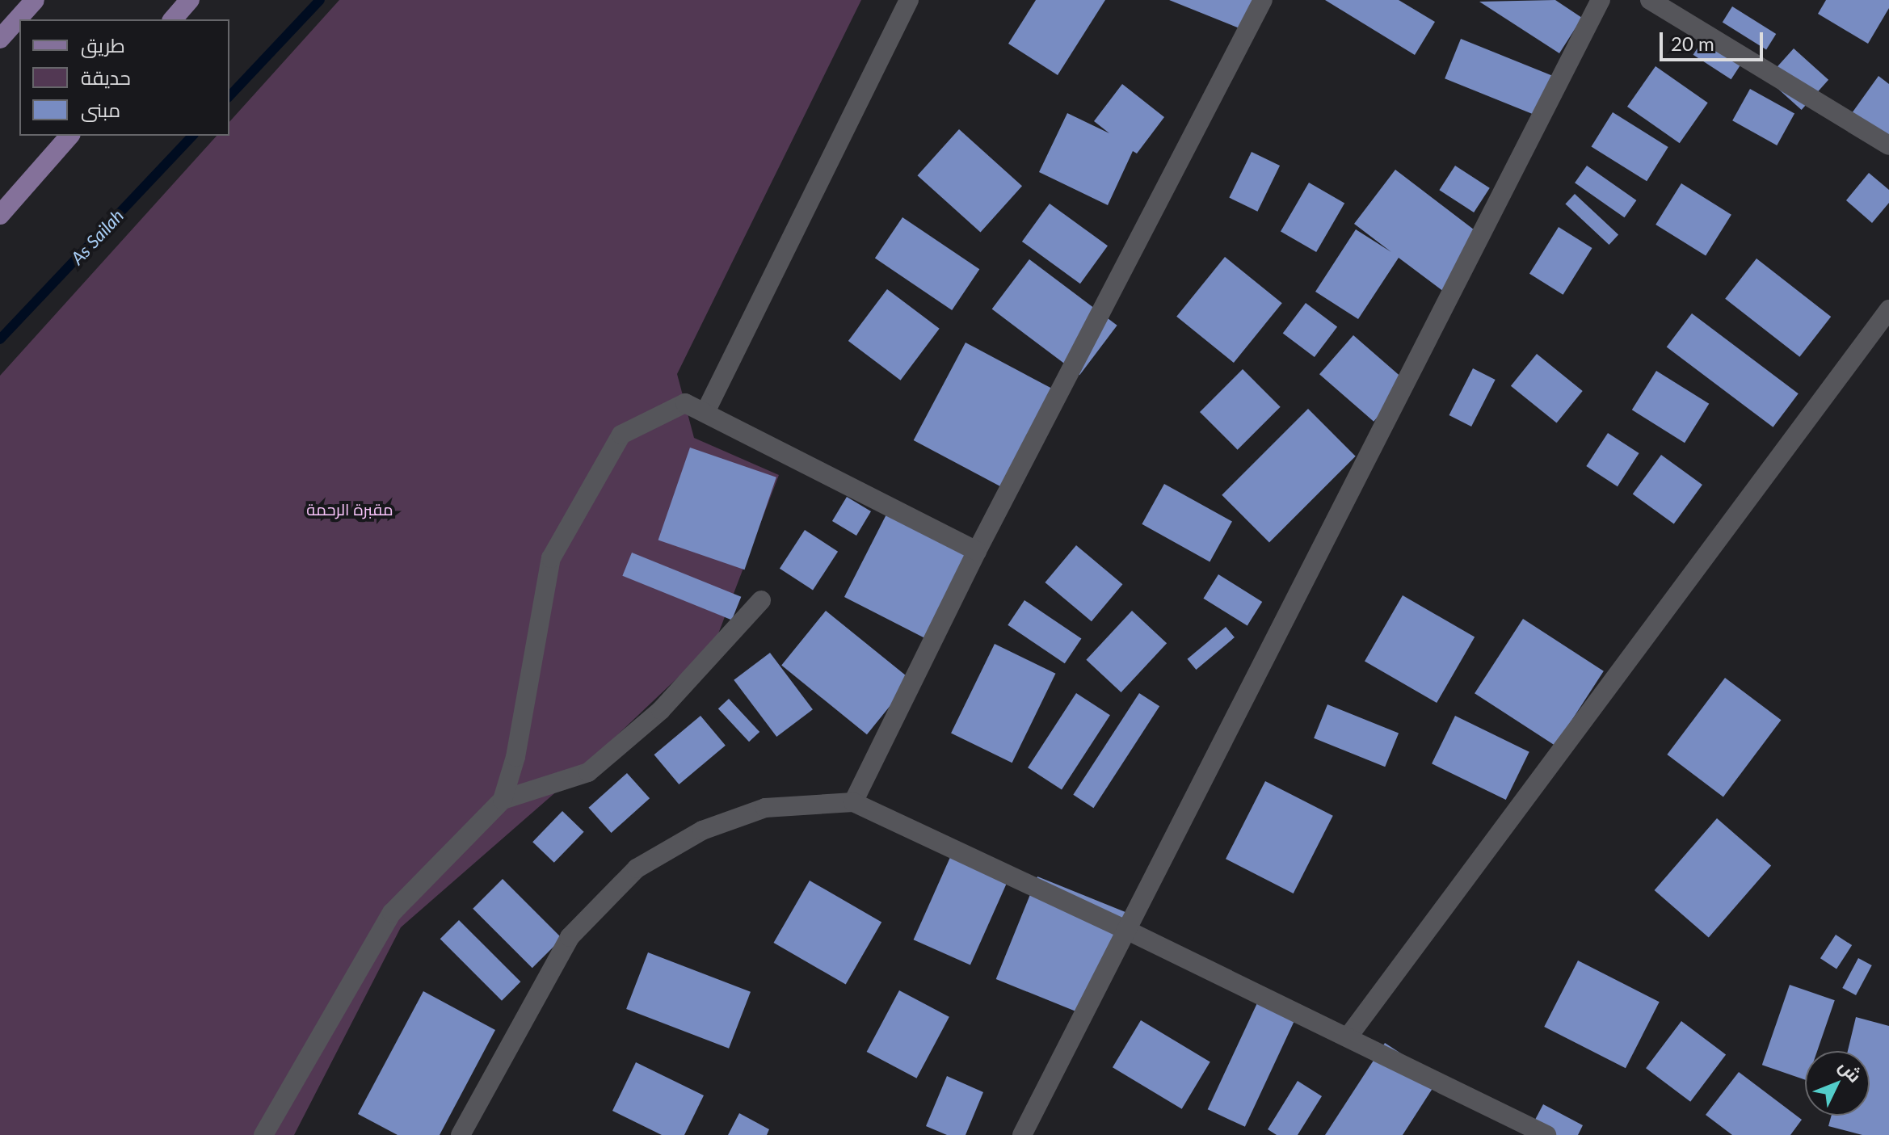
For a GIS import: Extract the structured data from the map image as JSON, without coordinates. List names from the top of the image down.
{
  "water": ["As Sailah"],
  "parks": ["مقبرة الرحمة"],
  "legend": ["طريق", "حديقة", "مبنى"],
  "scale_bar": "20 m",
  "north": "top right"
}
